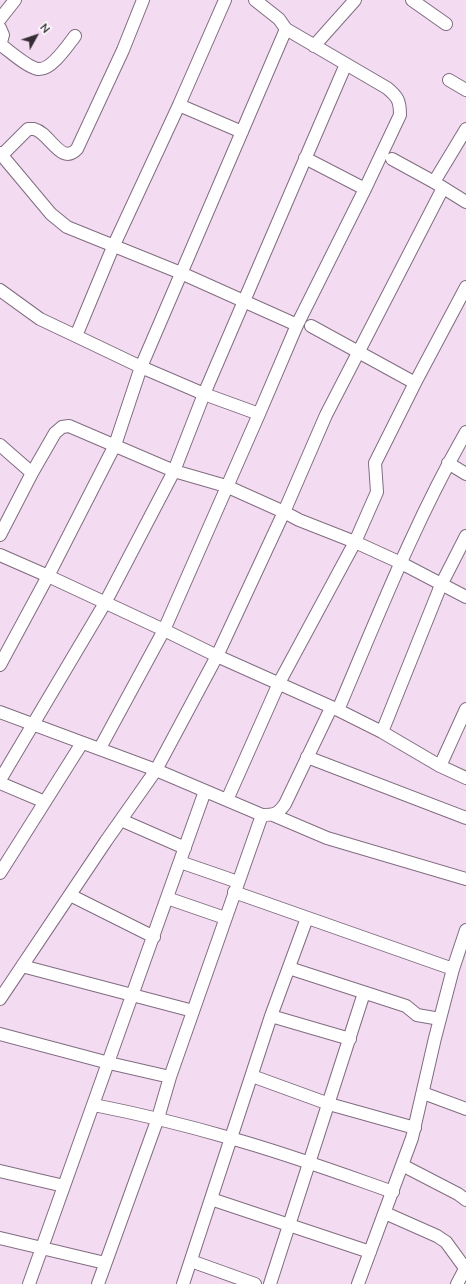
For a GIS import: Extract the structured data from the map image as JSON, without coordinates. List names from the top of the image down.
{
  "north": "top right"
}
